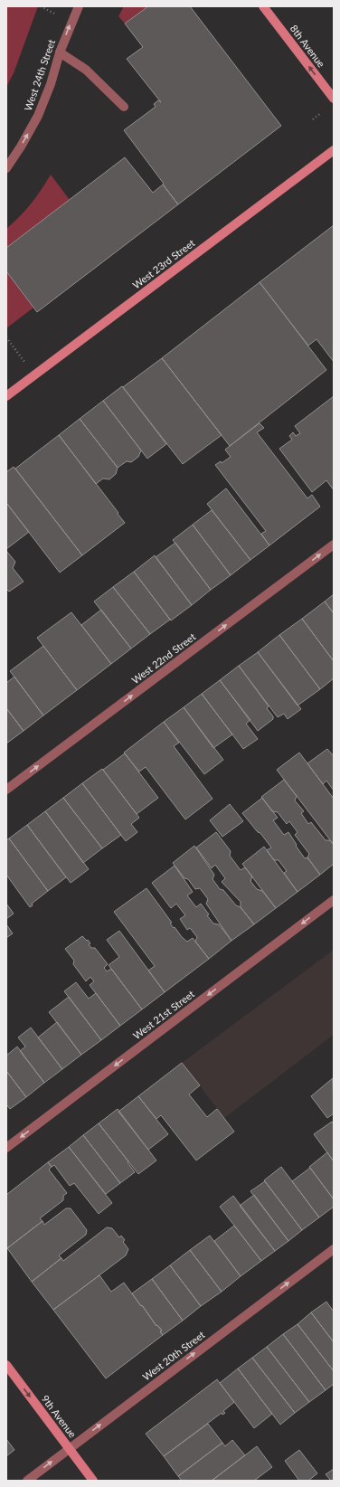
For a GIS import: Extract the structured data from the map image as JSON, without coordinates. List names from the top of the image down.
{
  "streets": {
    "main road": ["8th Avenue", "West 23rd Street", "9th Avenue"],
    "street": [
      "West 24th Street",
      "West 22nd Street",
      "West 21st Street",
      "West 20th Street"
    ]
  },
  "crossings": [
    ["West 20th Street", "9th Avenue"]
  ],
  "one_way": [
    "8th Avenue",
    "West 24th Street",
    "West 22nd Street",
    "West 21st Street",
    "West 20th Street",
    "9th Avenue"
  ]
}
